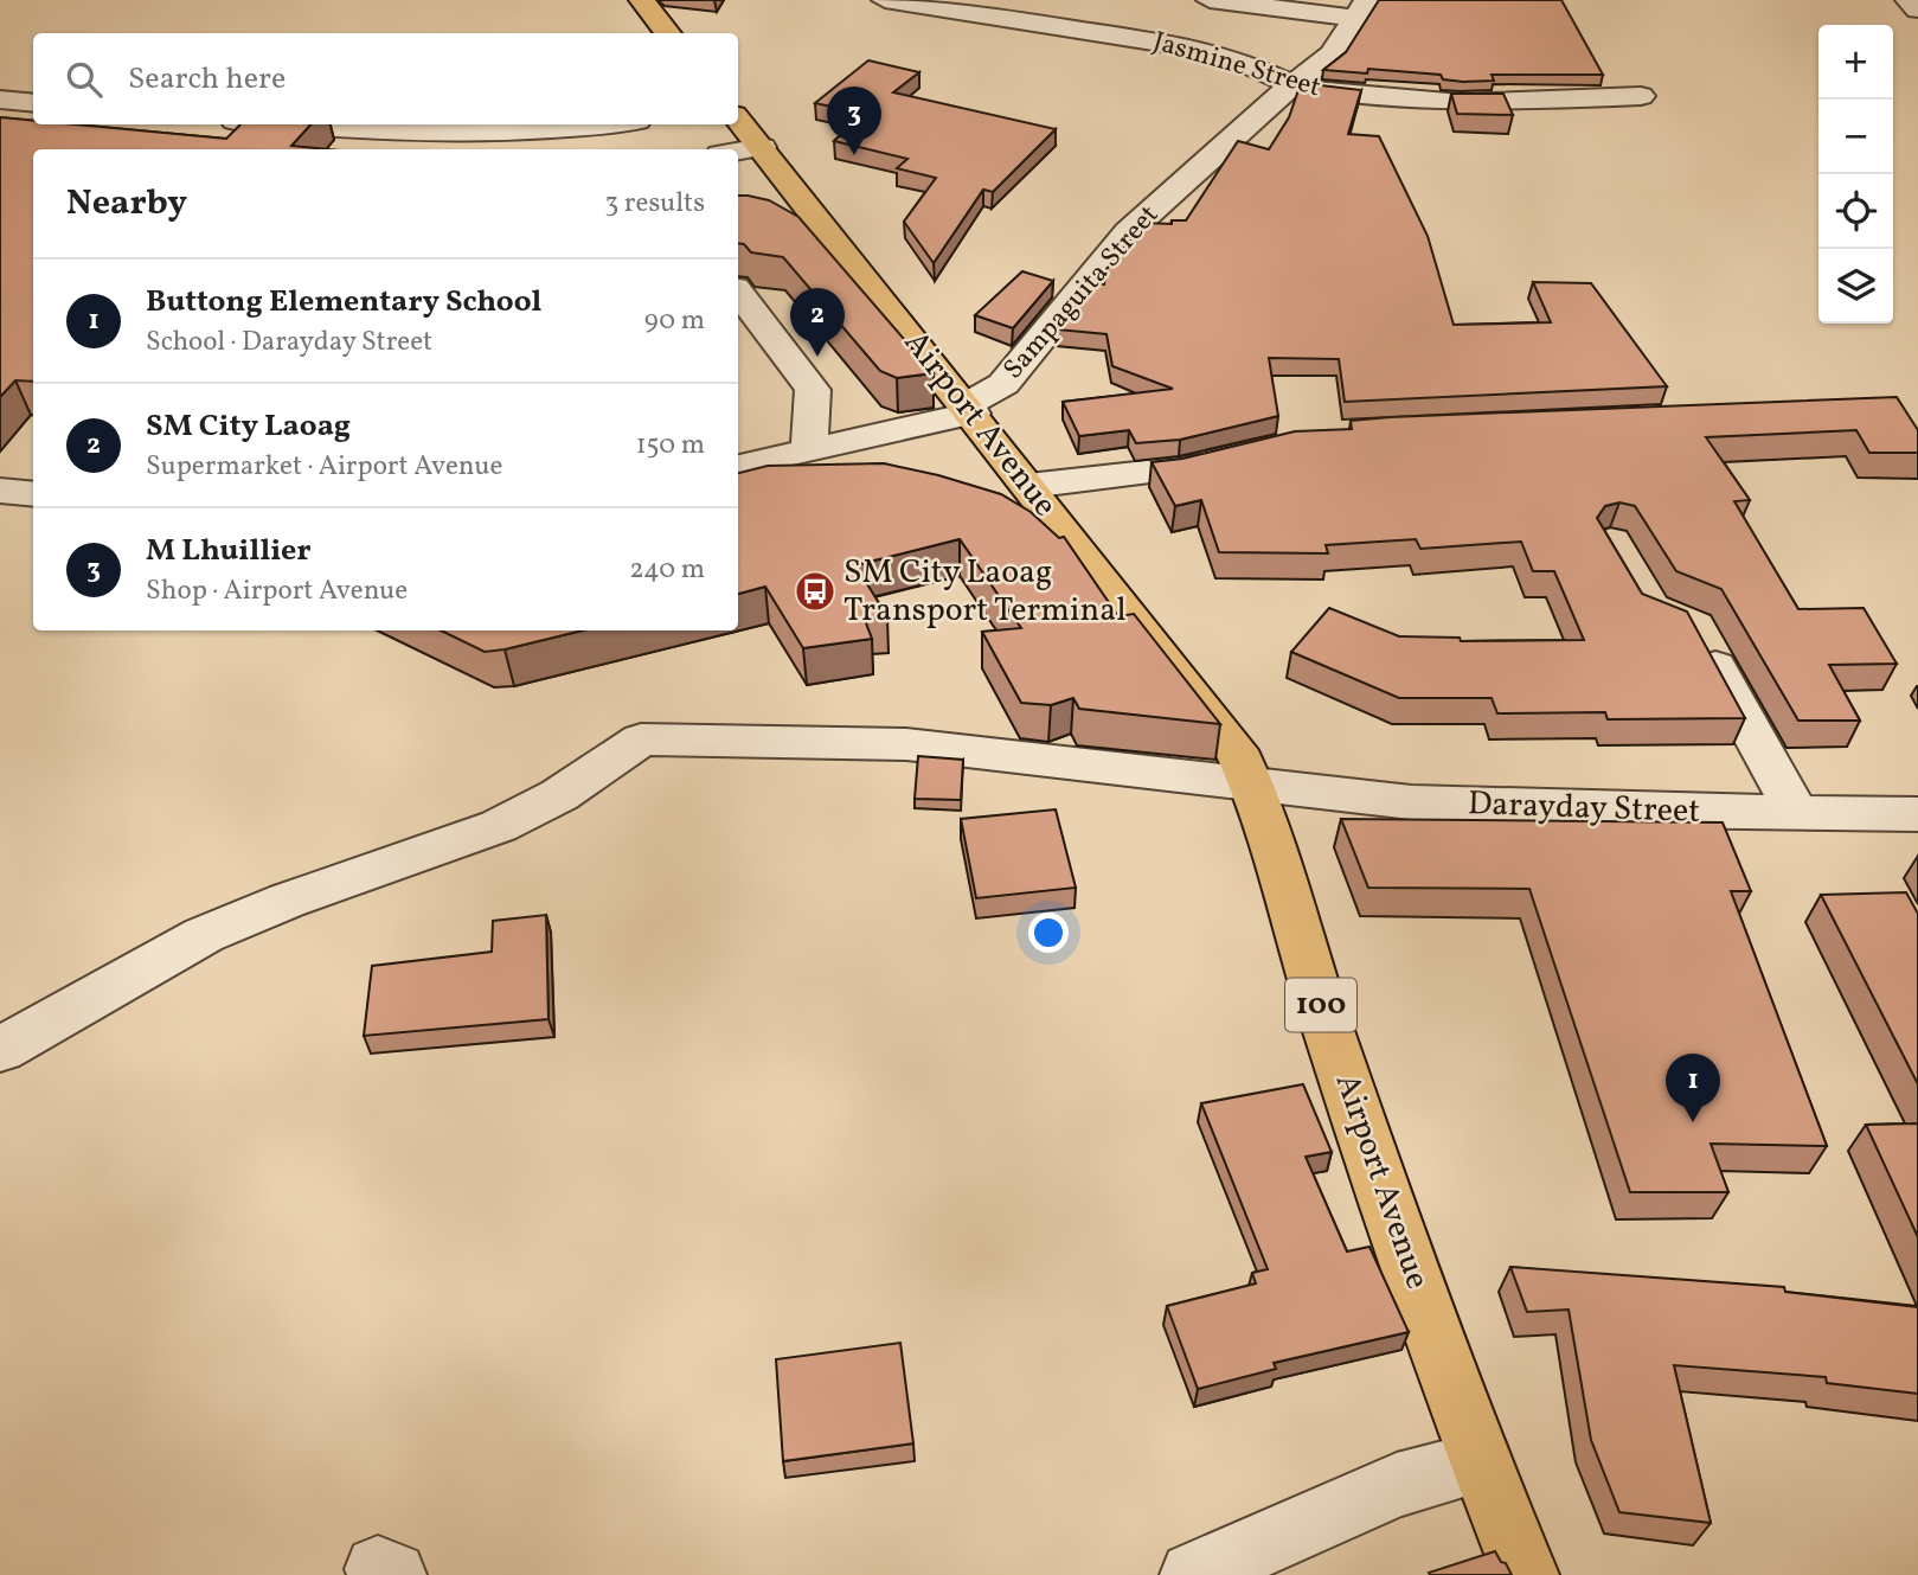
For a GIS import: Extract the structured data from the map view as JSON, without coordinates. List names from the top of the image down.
{
  "streets": {
    "main road": ["Airport Avenue", "100"],
    "street": ["Jasmine Street", "Sampaguita Street", "Darayday Street"]
  },
  "crossings": [
    ["Jasmine Street", "Sampaguita Street"],
    ["Sampaguita Street", "Airport Avenue"],
    ["Airport Avenue", "Darayday Street"]
  ],
  "places": {
    "bus stop": ["SM City Laoag Transport Terminal"]
  },
  "page": {
    "map_buttons": ["+", "−"],
    "search": "Search here",
    "pins": ["3", "2", "1"],
    "heading": ["Nearby", "3 results"],
    "list": [
      {
        "mark": "1",
        "name": "Buttong Elementary School",
        "note": "School · Darayday Street",
        "value": "90 m"
      },
      {
        "mark": "2",
        "name": "SM City Laoag",
        "note": "Supermarket · Airport Avenue",
        "value": "150 m"
      },
      {
        "mark": "3",
        "name": "M Lhuillier",
        "note": "Shop · Airport Avenue",
        "value": "240 m"
      }
    ]
  }
}
